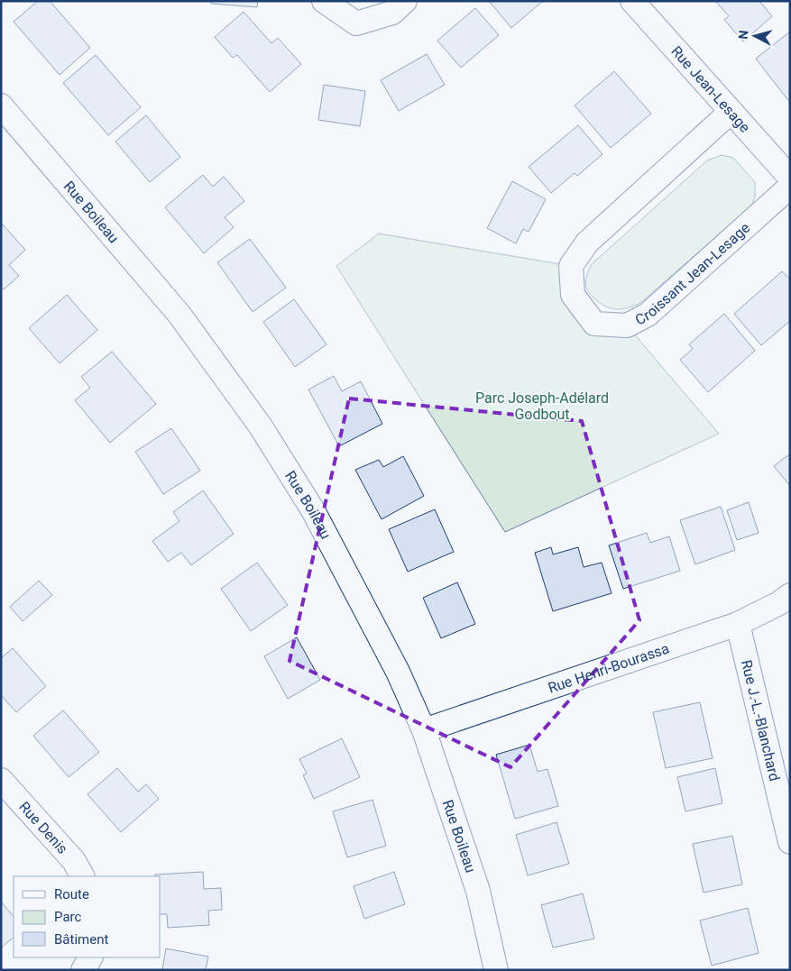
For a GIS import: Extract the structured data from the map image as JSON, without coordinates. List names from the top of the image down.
{
  "streets": {
    "street": [
      "Rue Jean-Lesage",
      "Rue Boileau",
      "Croissant Jean-Lesage",
      "Rue Henri-Bourassa",
      "Rue J.-L.-Blanchard",
      "Rue Denis"
    ]
  },
  "crossings": [
    ["Rue Jean-Lesage", "Croissant Jean-Lesage"],
    ["Rue Boileau", "Rue Henri-Bourassa"],
    ["Rue Henri-Bourassa", "Rue J.-L.-Blanchard"]
  ],
  "parks": ["Parc Joseph-Adélard Godbout"],
  "legend": ["Route", "Parc", "Bâtiment"],
  "north": "left"
}
